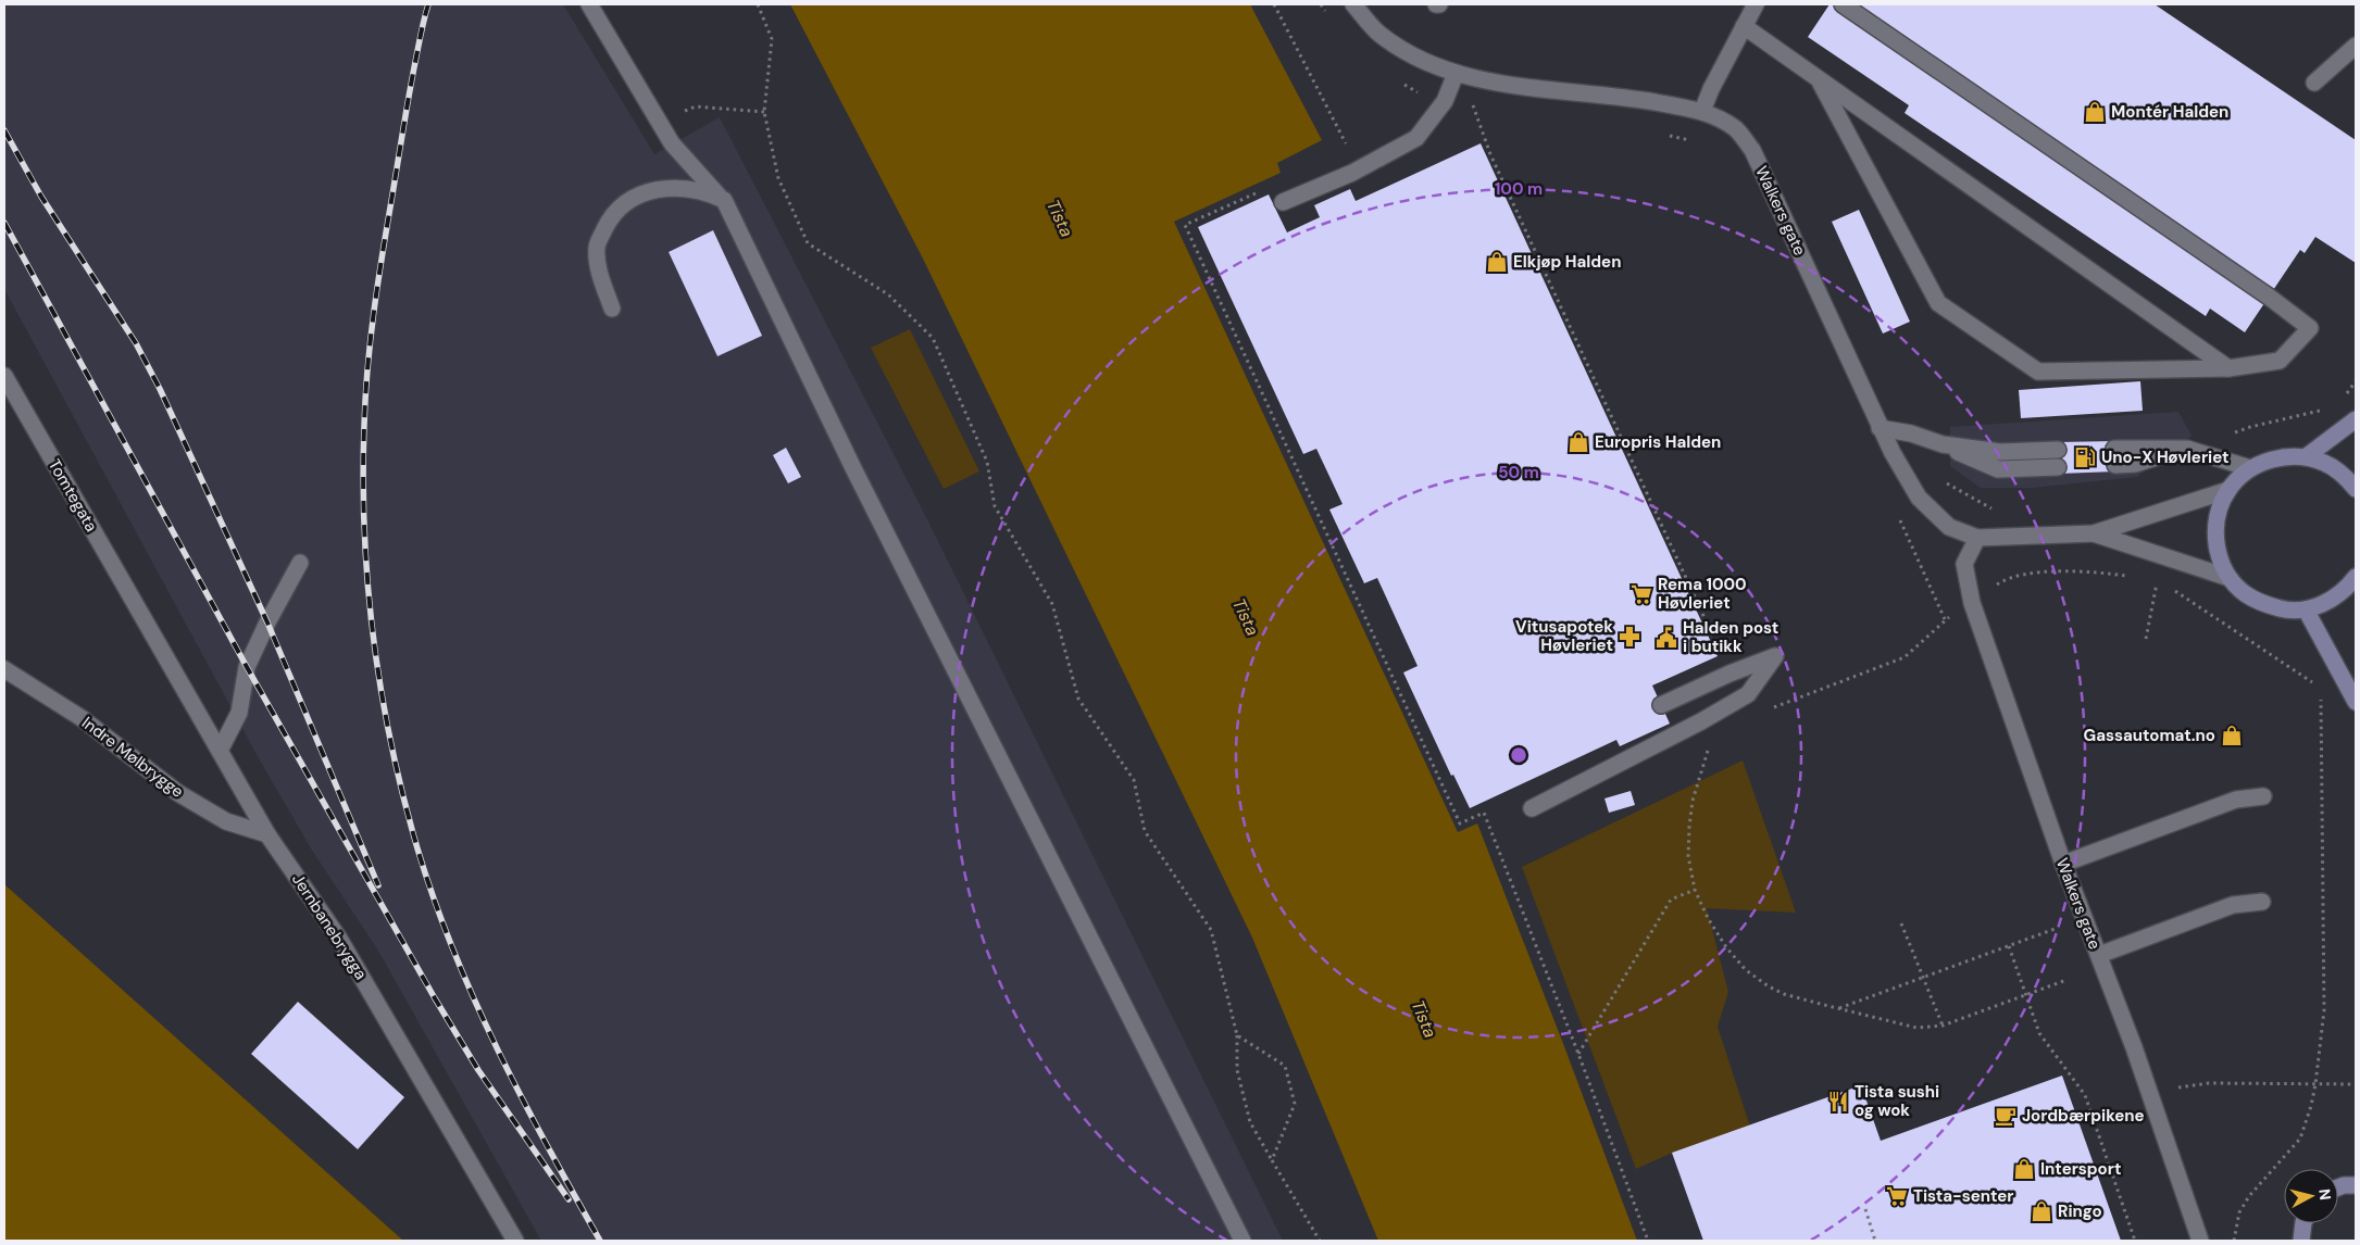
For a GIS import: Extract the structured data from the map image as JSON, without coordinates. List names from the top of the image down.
{
  "streets": {
    "street": [
      "Walkers gate",
      "Tomtegata",
      "Indre Mølbrygge",
      "Jernbanebrygga"
    ]
  },
  "crossings": [
    ["Tomtegata", "Jernbanebrygga"],
    ["Indre Mølbrygge", "Jernbanebrygga"]
  ],
  "water": ["Tista"],
  "places": {
    "shop": [
      "Montér Halden",
      "Elkjøp Halden",
      "Europris Halden",
      "Gassautomat.no",
      "Intersport",
      "Ringo"
    ],
    "fuel station": ["Uno-X Høvleriet"],
    "supermarket": ["Rema 1000 Høvleriet", "Tista-senter"],
    "pharmacy": ["Vitusapotek Høvleriet"],
    "public building": ["Halden post i butikk"],
    "restaurant": ["Tista sushi og wok"],
    "cafe": ["Jordbærpikene"]
  },
  "north": "right",
  "rings": ["100 m", "50 m"]
}
